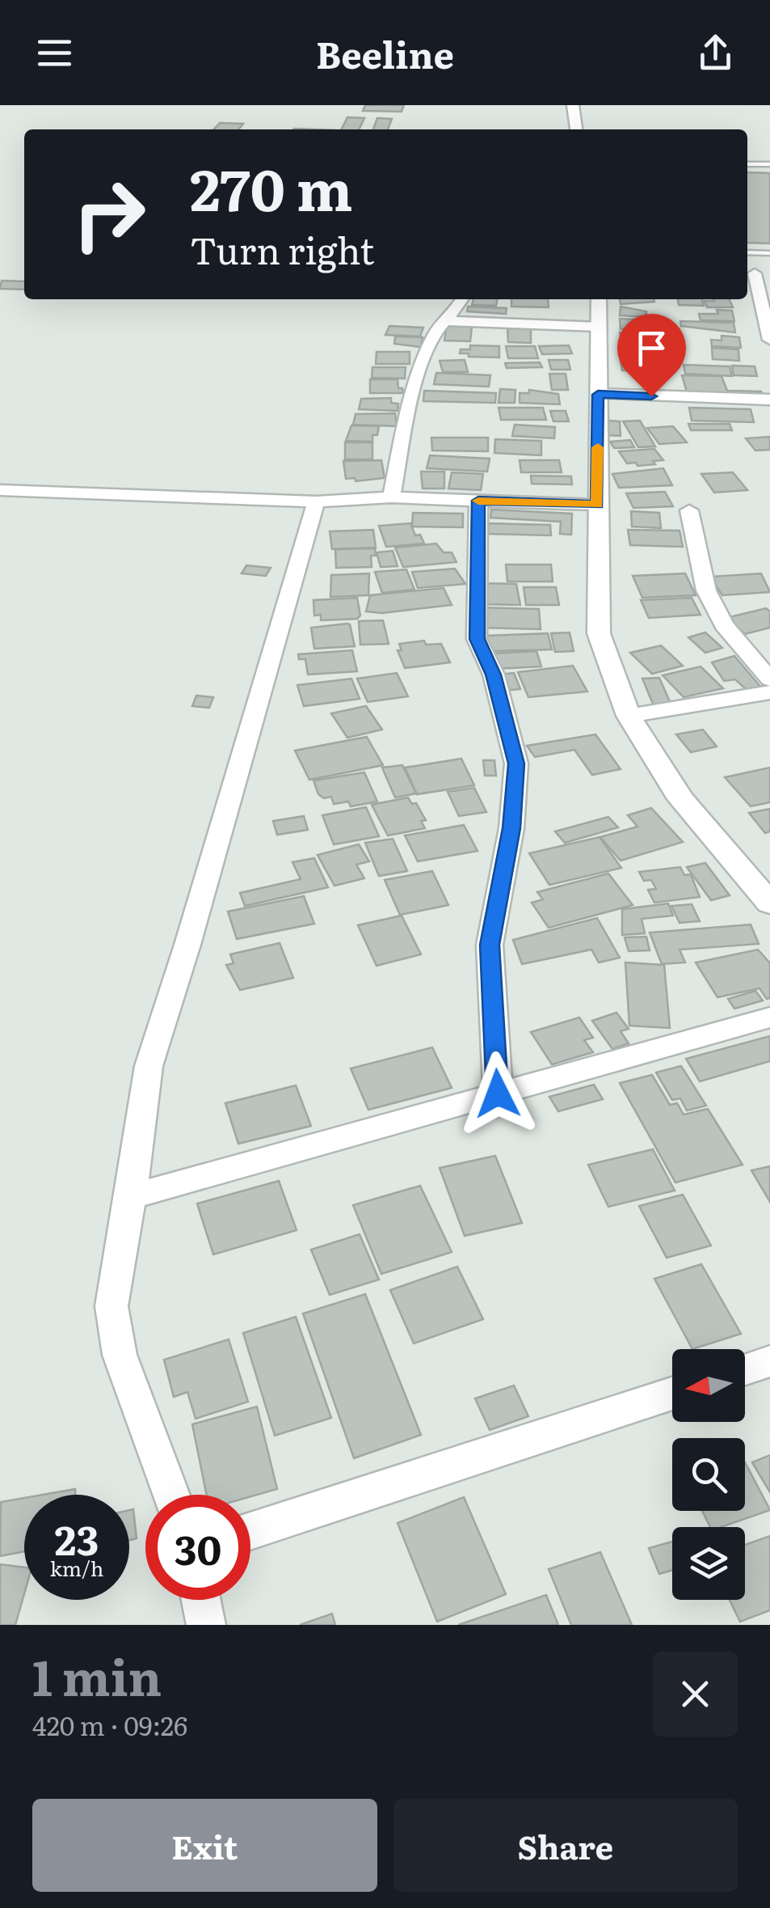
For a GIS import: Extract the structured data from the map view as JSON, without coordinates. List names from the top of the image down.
{
  "north": "left",
  "page": {
    "header": "Beeline",
    "turn": ["270 m", "Turn right"],
    "speed": "23 km/h",
    "limit": "30",
    "heading": ["1 min", "420 m · 09:26"],
    "buttons": ["Exit", "Share"]
  }
}
